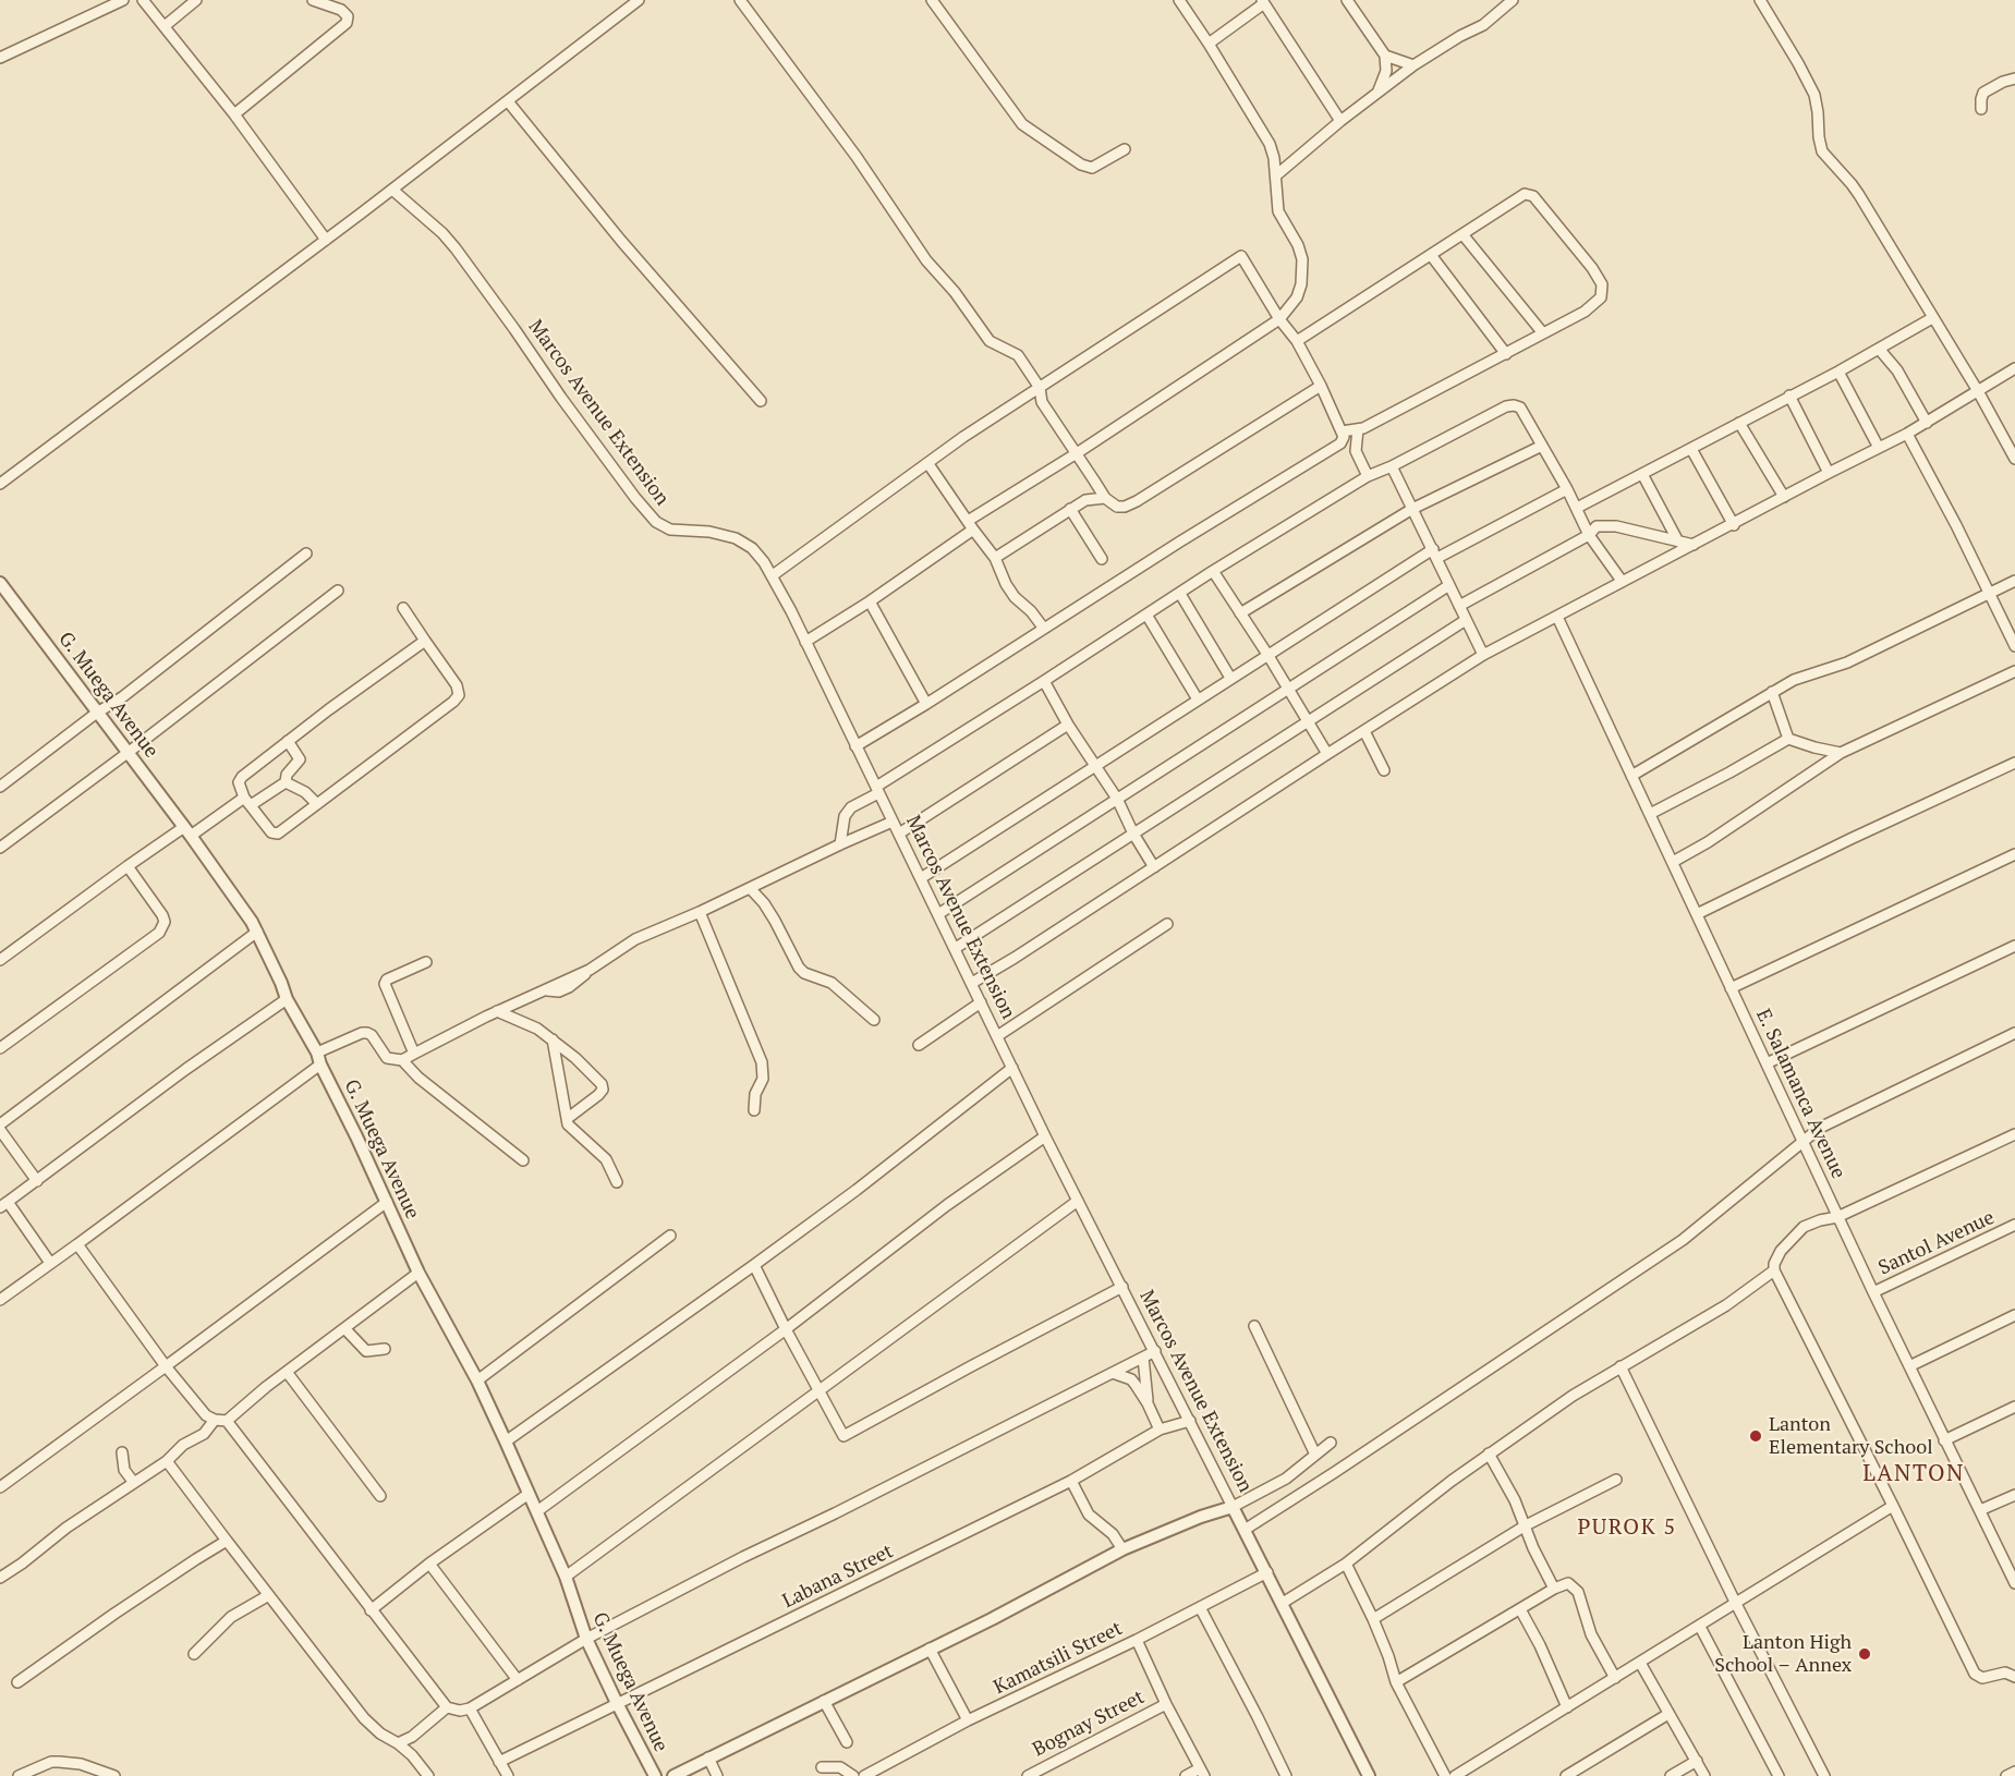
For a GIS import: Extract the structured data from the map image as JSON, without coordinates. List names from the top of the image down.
{
  "streets": {
    "street": [
      "Marcos Avenue Extension",
      "G. Muega Avenue",
      "E. Salamanca Avenue",
      "Santol Avenue",
      "Labana Street",
      "Kamatsili Street",
      "Bognay Street"
    ]
  },
  "crossings": [
    ["Marcos Avenue Extension", "Labana Street"],
    ["Marcos Avenue Extension", "Kamatsili Street"],
    ["G. Muega Avenue", "Labana Street"],
    ["E. Salamanca Avenue", "Santol Avenue"]
  ],
  "districts": ["LANTON", "PUROK 5"],
  "places": ["Lanton Elementary School", "Lanton High School – Annex"]
}
